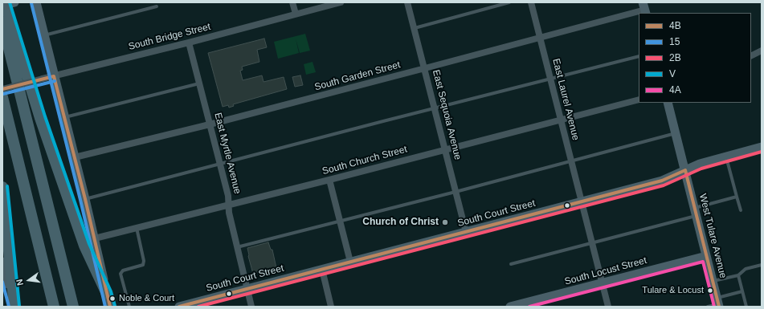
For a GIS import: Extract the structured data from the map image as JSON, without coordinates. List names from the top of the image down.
{
  "streets": {
    "street": [
      "South Bridge Street",
      "South Garden Street",
      "East Laurel Avenue",
      "East Sequoia Avenue",
      "East Myrtle Avenue",
      "South Church Street",
      "South Court Street",
      "West Tulare Avenue",
      "South Locust Street"
    ]
  },
  "crossings": [
    ["South Bridge Street", "East Myrtle Avenue"],
    ["South Garden Street", "East Laurel Avenue"],
    ["South Garden Street", "East Sequoia Avenue"],
    ["South Garden Street", "East Myrtle Avenue"],
    ["East Laurel Avenue", "South Church Street"],
    ["East Laurel Avenue", "South Court Street"],
    ["East Laurel Avenue", "South Locust Street"],
    ["East Sequoia Avenue", "South Church Street"],
    ["East Sequoia Avenue", "South Court Street"],
    ["East Myrtle Avenue", "South Church Street"],
    ["East Myrtle Avenue", "South Court Street"],
    ["South Court Street", "West Tulare Avenue"],
    ["West Tulare Avenue", "South Locust Street"]
  ],
  "places": ["Church of Christ", "Tulare & Locust", "Noble & Court"],
  "lines": [
    "transit line V",
    "transit line 15",
    "transit line 4B",
    "transit line 2B",
    "transit line 4A"
  ],
  "legend": [
    "4B",
    "15",
    "2B",
    "V",
    "4A"
  ],
  "north": "left"
}
